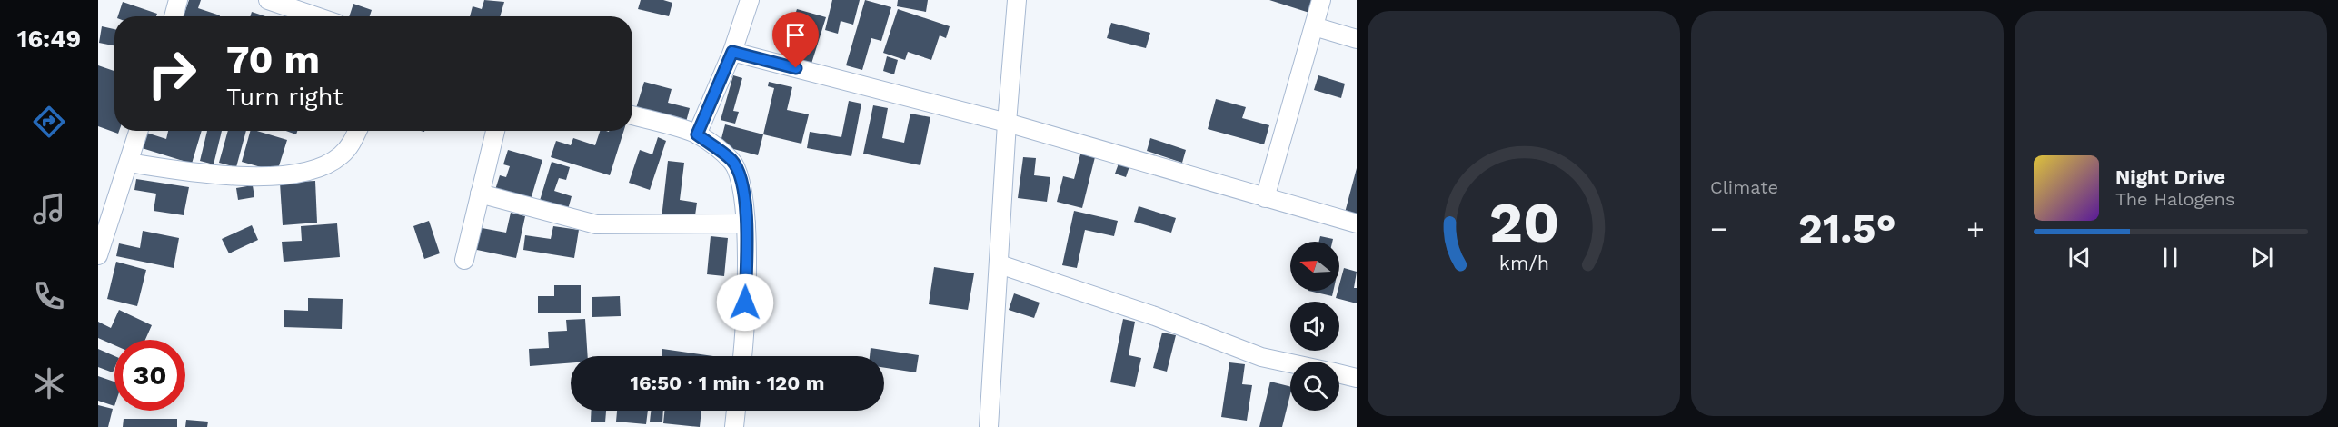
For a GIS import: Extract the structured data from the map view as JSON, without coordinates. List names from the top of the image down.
{
  "north": "left",
  "page": {
    "tabs": "16:49",
    "tile": "Climate",
    "turn": ["70 m", "Turn right"],
    "song": ["Night Drive", "The Halogens"],
    "heat": ["−", "21.5°", "+"],
    "limit": "30",
    "trip": "16:50 · 1 min · 120 m",
    "gauge": ["20", "km/h"]
  }
}
